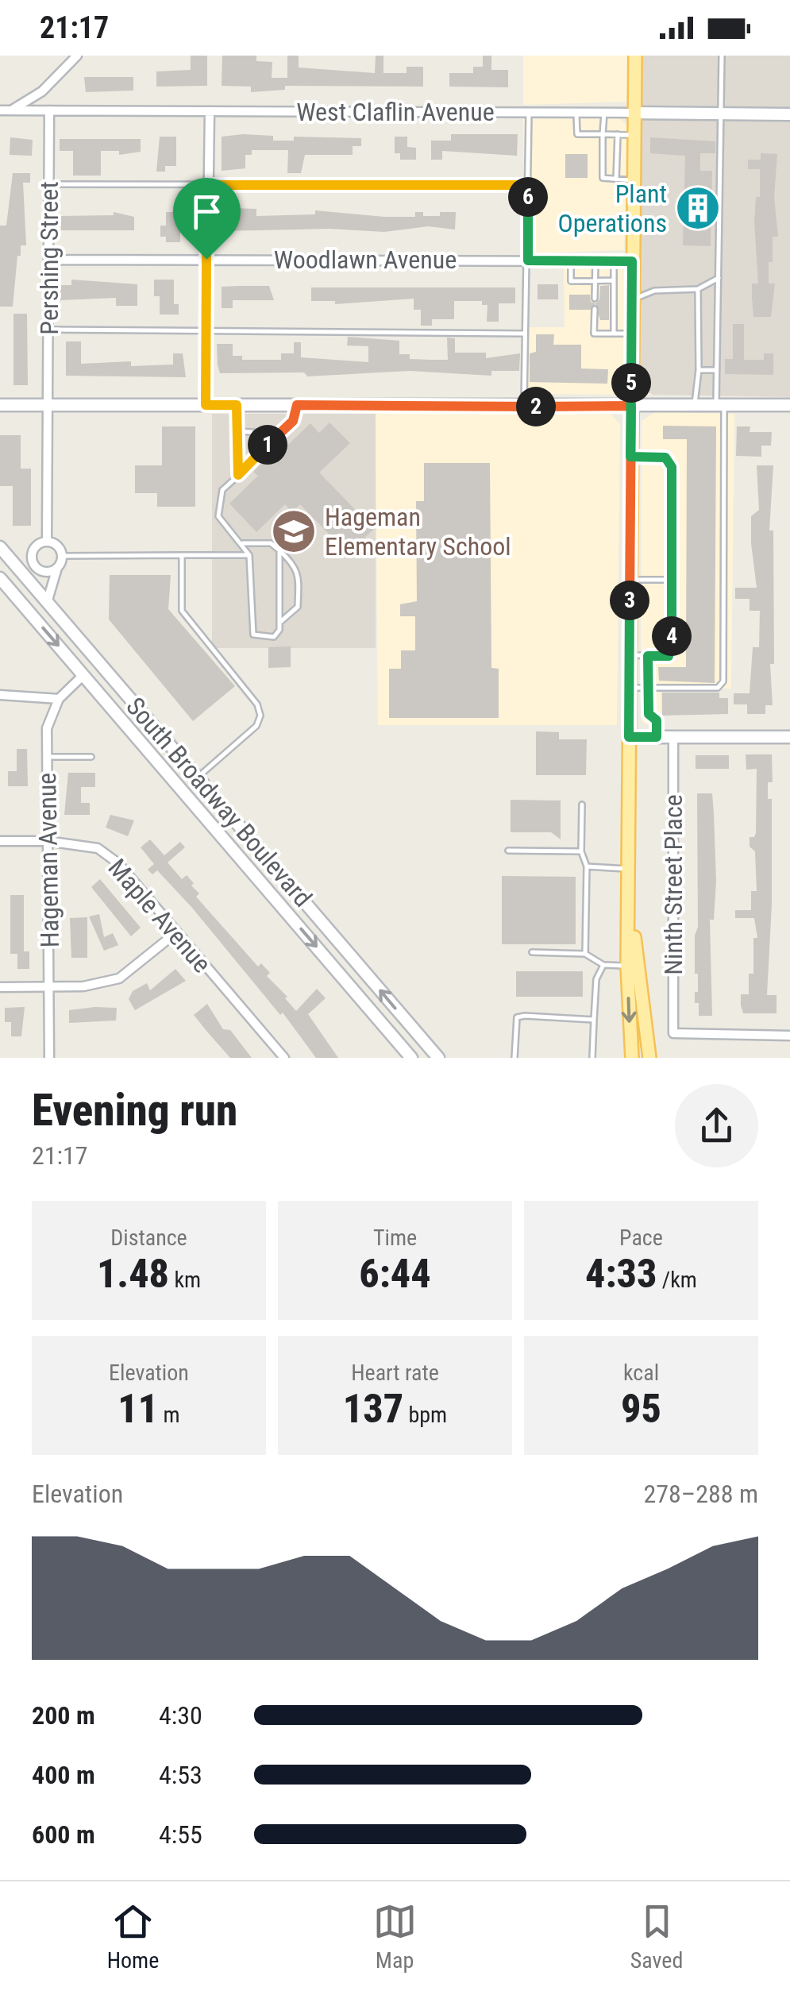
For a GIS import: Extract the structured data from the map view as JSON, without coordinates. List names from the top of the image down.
{
  "streets": {
    "main road": ["West Claflin Avenue", "South Broadway Boulevard"],
    "street": [
      "Pershing Street",
      "Woodlawn Avenue",
      "Hageman Avenue",
      "Ninth Street Place",
      "Maple Avenue"
    ]
  },
  "crossings": [
    ["West Claflin Avenue", "Pershing Street"],
    ["Pershing Street", "Woodlawn Avenue"],
    ["South Broadway Boulevard", "Hageman Avenue"],
    ["Hageman Avenue", "Maple Avenue"]
  ],
  "places": {
    "building": ["Plant Operations"],
    "school or university": ["Hageman Elementary School"]
  },
  "page": {
    "status": "21:17",
    "pins": [
      "6",
      "5",
      "2",
      "1",
      "3",
      "4"
    ],
    "heading": ["Evening run", "21:17"],
    "stats": [
      ["Distance", "1.48 km"],
      ["Time", "6:44"],
      ["Pace", "4:33 /km"],
      ["Elevation", "11 m"],
      ["Heart rate", "137 bpm"],
      ["kcal", "95"]
    ],
    "chart": ["Elevation", "278–288 m"],
    "list": [
      {
        "name": "200 m",
        "note": "4:30"
      },
      {
        "name": "400 m",
        "note": "4:53"
      },
      {
        "name": "600 m",
        "note": "4:55"
      }
    ],
    "tabs": ["Home", "Map", "Saved"]
  }
}
